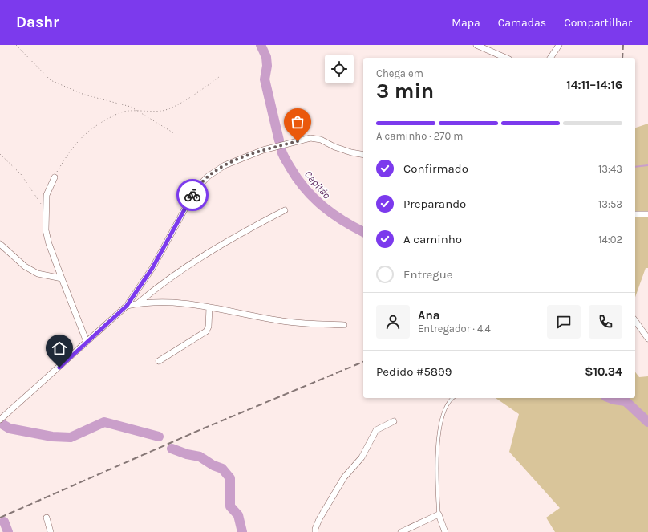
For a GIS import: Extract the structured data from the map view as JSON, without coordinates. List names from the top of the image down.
{
  "water": ["Capitão"],
  "page": {
    "header": "Dashr",
    "nav": ["Mapa", "Camadas", "Compartilhar"],
    "heading": ["3 min", "Chega em", "14:11–14:16"],
    "panel": [
      "Ana",
      "Entregador · 4.4",
      "Pedido #5899",
      "$10.34"
    ],
    "bar": "A caminho · 270 m",
    "list": [
      ["Confirmado", "13:43"],
      ["Preparando", "13:53"],
      ["A caminho", "14:02"],
      "Entregue"
    ]
  }
}
